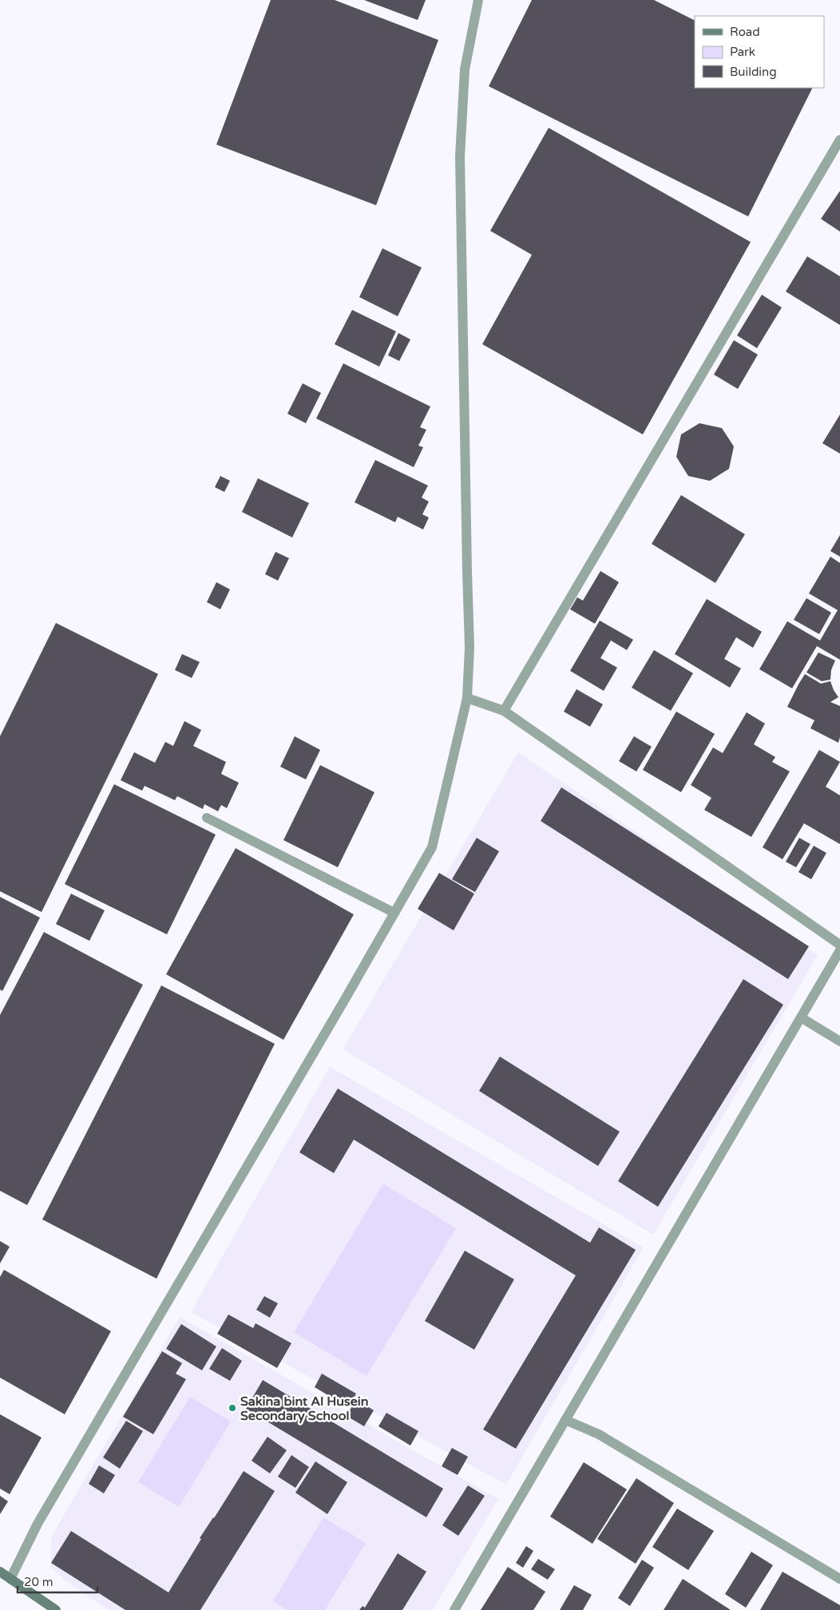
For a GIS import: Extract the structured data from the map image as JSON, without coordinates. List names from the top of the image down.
{
  "places": ["Sakina bint Al Husein Secondary School"],
  "legend": ["Road", "Park", "Building"],
  "scale_bar": "20 m"
}
